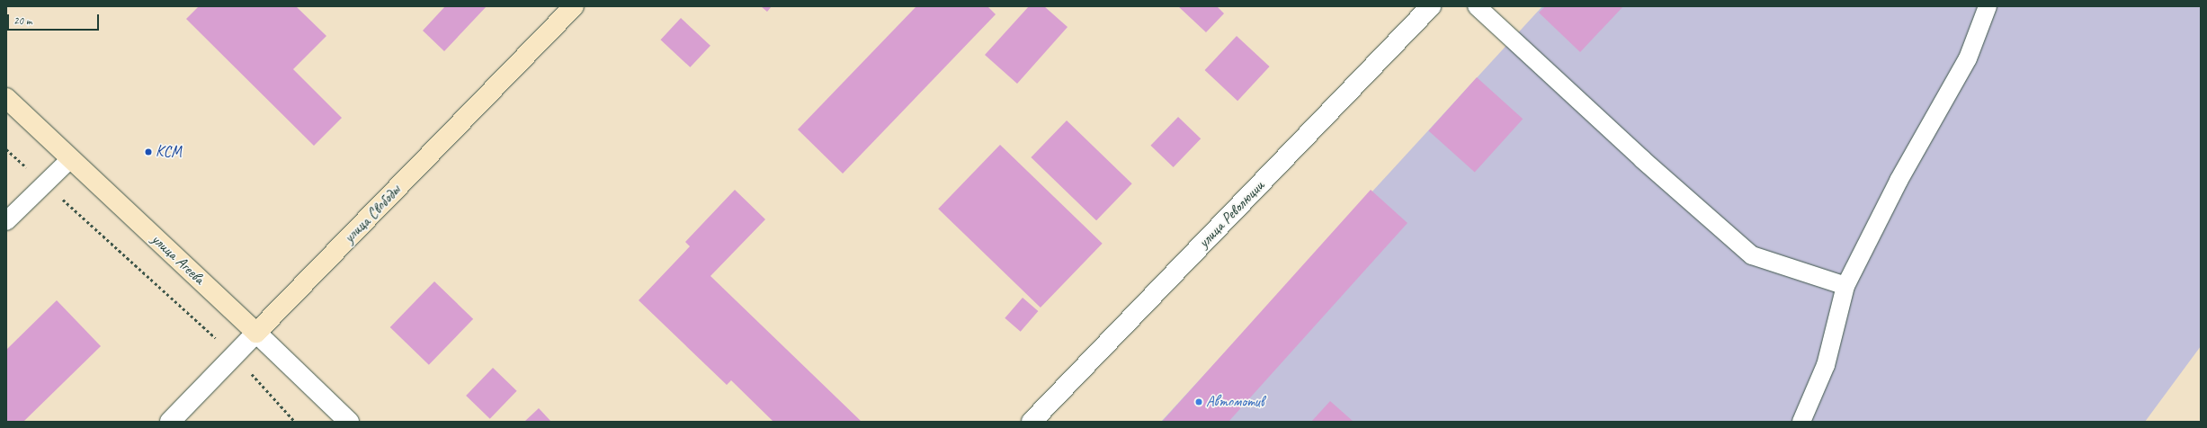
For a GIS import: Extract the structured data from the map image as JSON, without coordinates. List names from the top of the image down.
{
  "streets": {
    "street": ["улица Свободы", "улица Революции", "улица Агеева"]
  },
  "crossings": [
    ["улица Свободы", "улица Агеева"]
  ],
  "places": ["КСМ", "Автомотив"],
  "scale_bar": "20 m"
}
